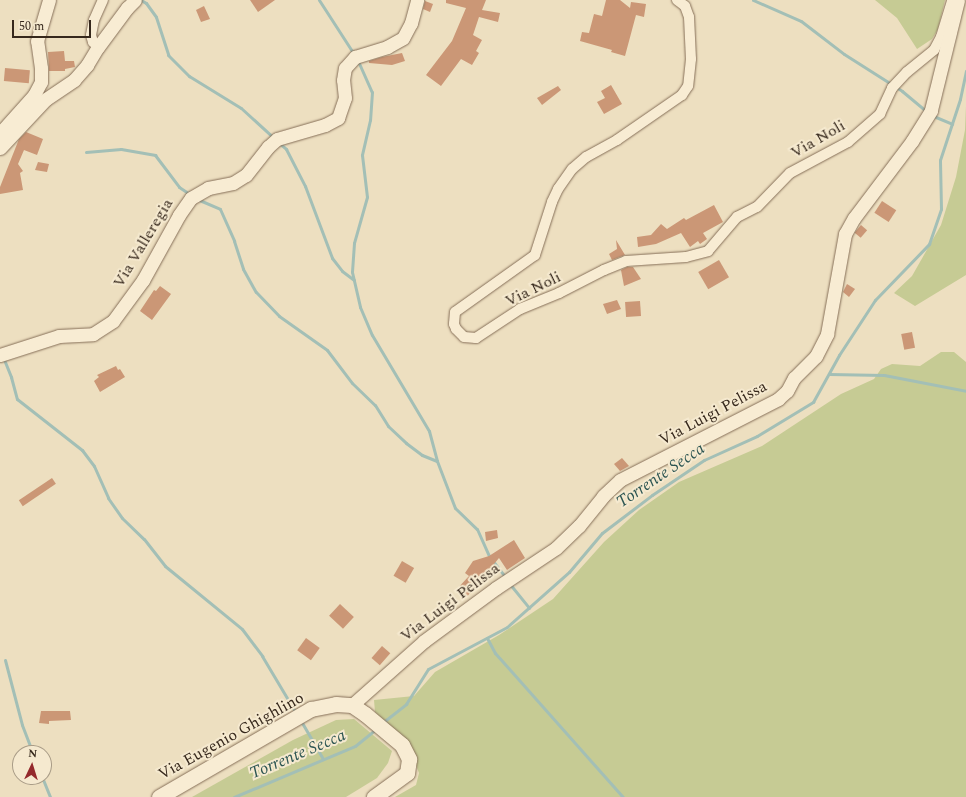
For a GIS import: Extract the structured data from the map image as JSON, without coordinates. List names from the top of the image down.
{
  "streets": {
    "main road": ["Via Eugenio Ghighlino"],
    "street": ["Via Noli", "Via Valleregia", "Via Luigi Pelissa"]
  },
  "crossings": [
    ["Via Luigi Pelissa", "Via Eugenio Ghighlino"]
  ],
  "water": ["Torrente Secca"],
  "scale_bar": "50 m",
  "north": "top"
}
